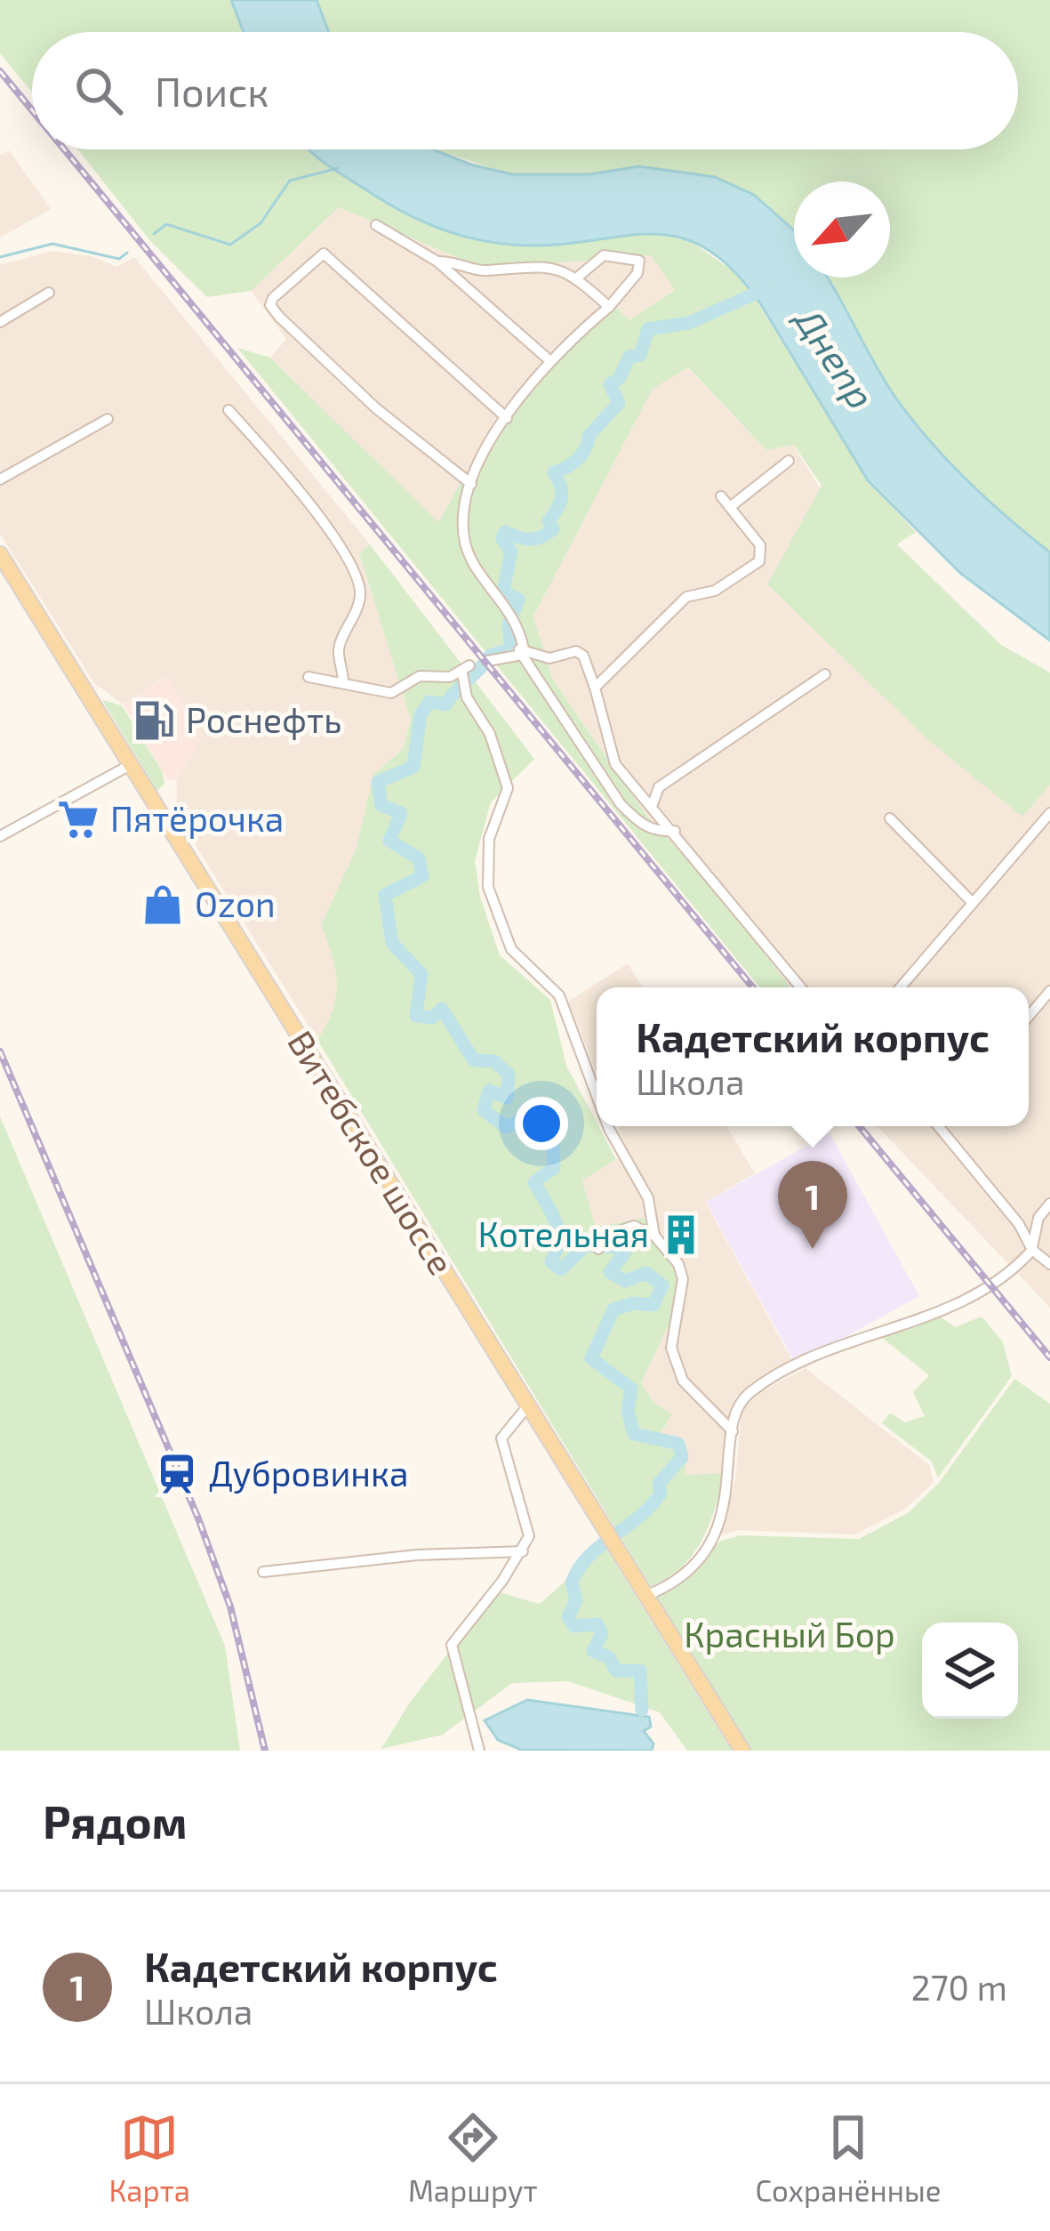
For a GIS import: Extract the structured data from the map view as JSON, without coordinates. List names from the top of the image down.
{
  "streets": {
    "main road": ["Витебское шоссе"]
  },
  "water": ["Днепр"],
  "parks": ["Красный Бор"],
  "places": {
    "fuel station": ["Роснефть"],
    "supermarket": ["Пятёрочка"],
    "shop": ["Ozon"],
    "building": ["Котельная"],
    "station": ["Дубровинка"]
  },
  "north": "bottom left",
  "page": {
    "search": "Поиск",
    "popup": ["Кадетский корпус", "Школа"],
    "pins": "1",
    "heading": "Рядом",
    "list": [
      {
        "mark": "1",
        "name": "Кадетский корпус",
        "note": "Школа",
        "value": "270 m"
      }
    ],
    "nav": ["Карта", "Маршрут", "Сохранённые"]
  }
}
